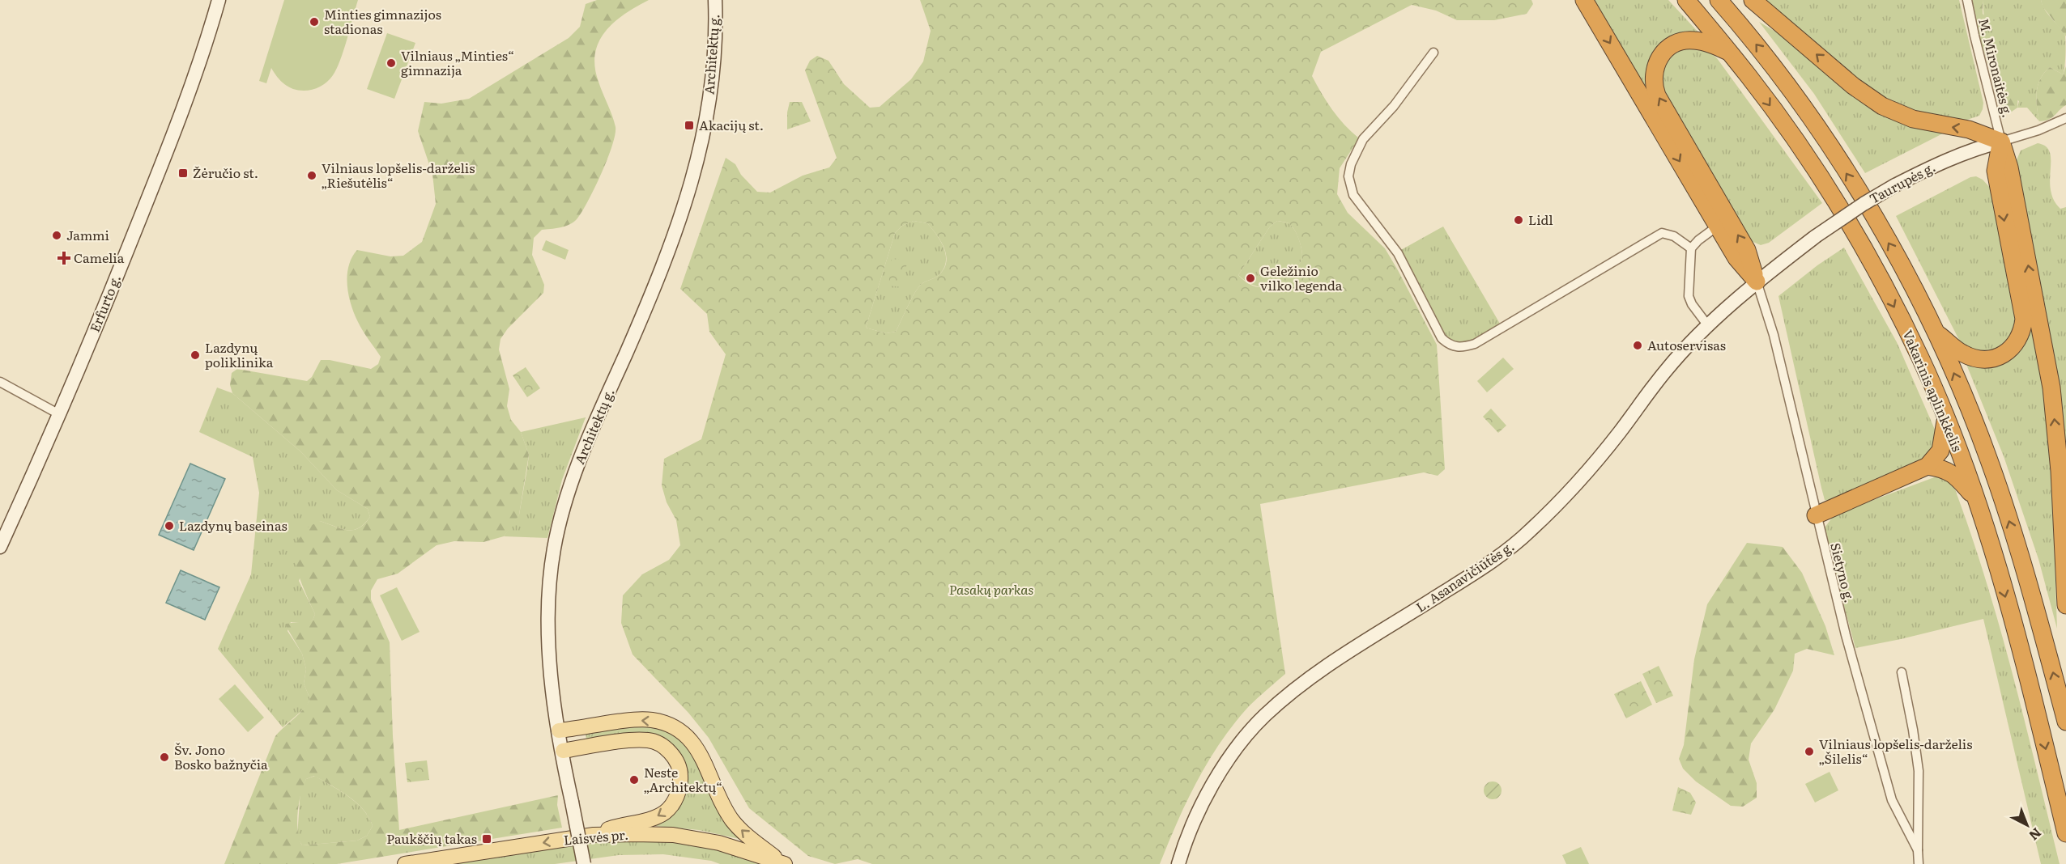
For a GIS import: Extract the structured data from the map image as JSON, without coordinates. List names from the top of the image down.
{
  "streets": {
    "highway": ["Vakarinis aplinkkelis"],
    "main road": ["Laisvės pr."],
    "street": [
      "Architektų g.",
      "M. Mironaitės g.",
      "Taurupės g.",
      "Erfurto g.",
      "Sietyno g.",
      "L. Asanavičiūtės g."
    ]
  },
  "crossings": [
    ["M. Mironaitės g.", "Taurupės g."],
    ["Taurupės g.", "Sietyno g."],
    ["Taurupės g.", "L. Asanavičiūtės g."],
    ["Sietyno g.", "L. Asanavičiūtės g."]
  ],
  "one_way": ["Laisvės pr."],
  "parks": ["Pasakų parkas"],
  "places": {
    "other": [
      "Minties gimnazijos stadionas",
      "Vilniaus „Minties“ gimnazija",
      "Vilniaus lopšelis-darželis „Riešutėlis“",
      "Lidl",
      "Jammi",
      "Geležinio vilko legenda",
      "Autoservisas",
      "Lazdynų poliklinika",
      "Lazdynų baseinas",
      "Vilniaus lopšelis-darželis „Šilelis“",
      "Šv. Jono Bosko bažnyčia",
      "Neste „Architektų“"
    ],
    "transit": ["Akacijų st.", "Žėručio st.", "Paukščių takas"],
    "health": ["Camelia"]
  },
  "north": "bottom right"
}
